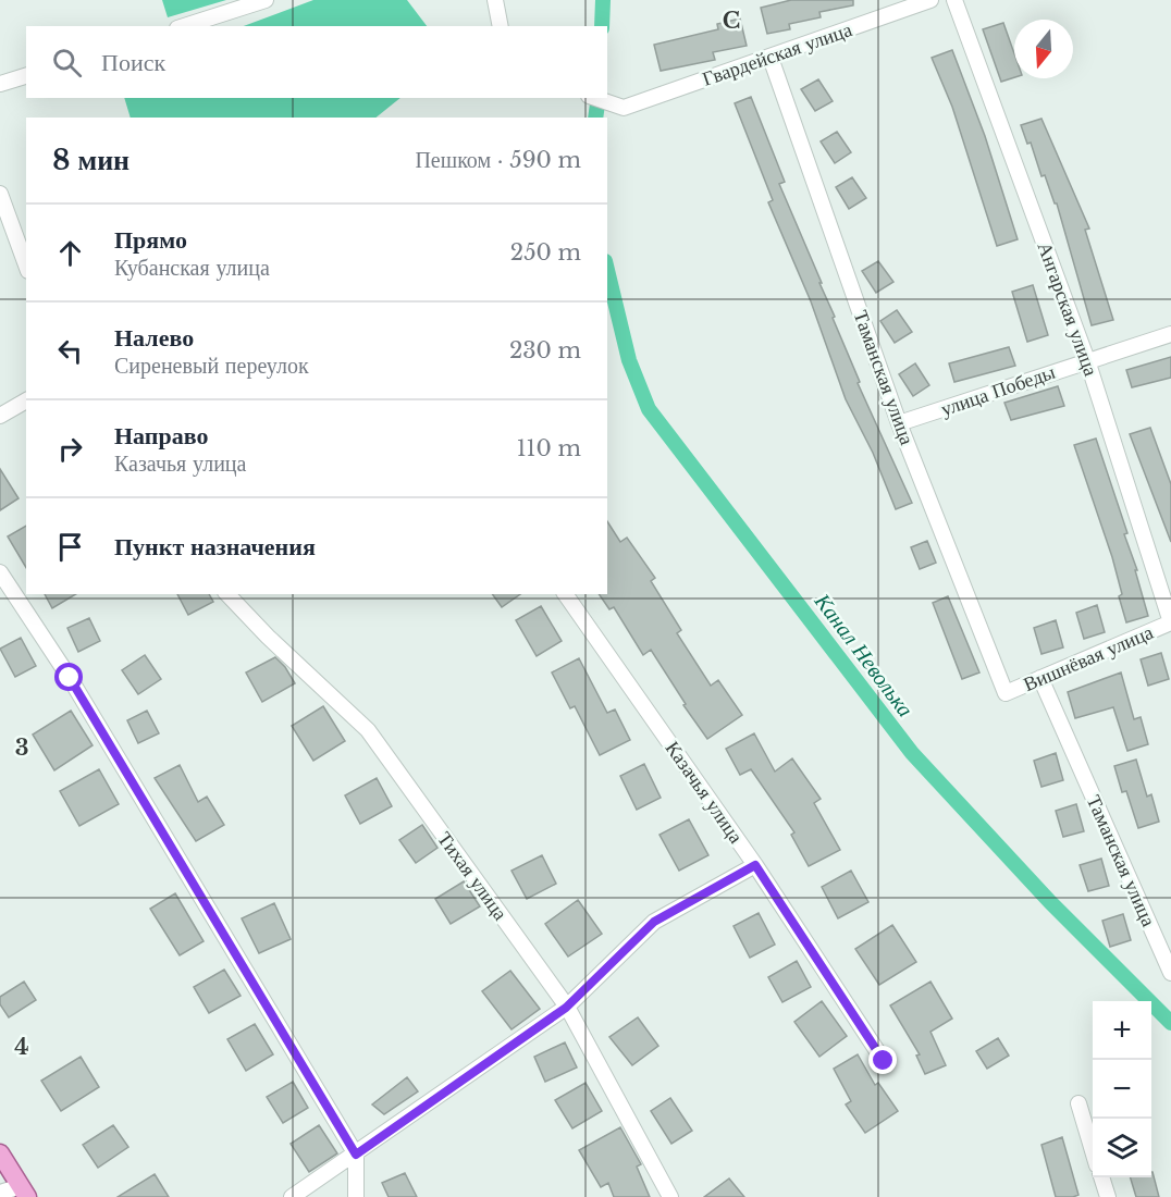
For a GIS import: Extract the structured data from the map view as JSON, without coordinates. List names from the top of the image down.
{
  "streets": {
    "street": [
      "Гвардейская улица",
      "Ангарская улица",
      "Таманская улица",
      "улица Победы",
      "Вишнёвая улица",
      "Казачья улица",
      "Тихая улица"
    ]
  },
  "crossings": [
    ["Гвардейская улица", "Таманская улица"],
    ["Ангарская улица", "улица Победы"],
    ["Ангарская улица", "Вишнёвая улица"],
    ["Таманская улица", "улица Победы"],
    ["Таманская улица", "Вишнёвая улица"]
  ],
  "water": ["Канал Неволька"],
  "north": "bottom",
  "page": {
    "search": "Поиск",
    "heading": ["8 мин", "Пешком · 590 m"],
    "list": [
      ["Прямо", "Кубанская улица", "250 m"],
      ["Налево", "Сиреневый переулок", "230 m"],
      ["Направо", "Казачья улица", "110 m"],
      "Пункт назначения"
    ],
    "map_buttons": ["+", "−"]
  },
  "grid": {
    "columns": ["C"],
    "rows": ["3", "4"]
  }
}
